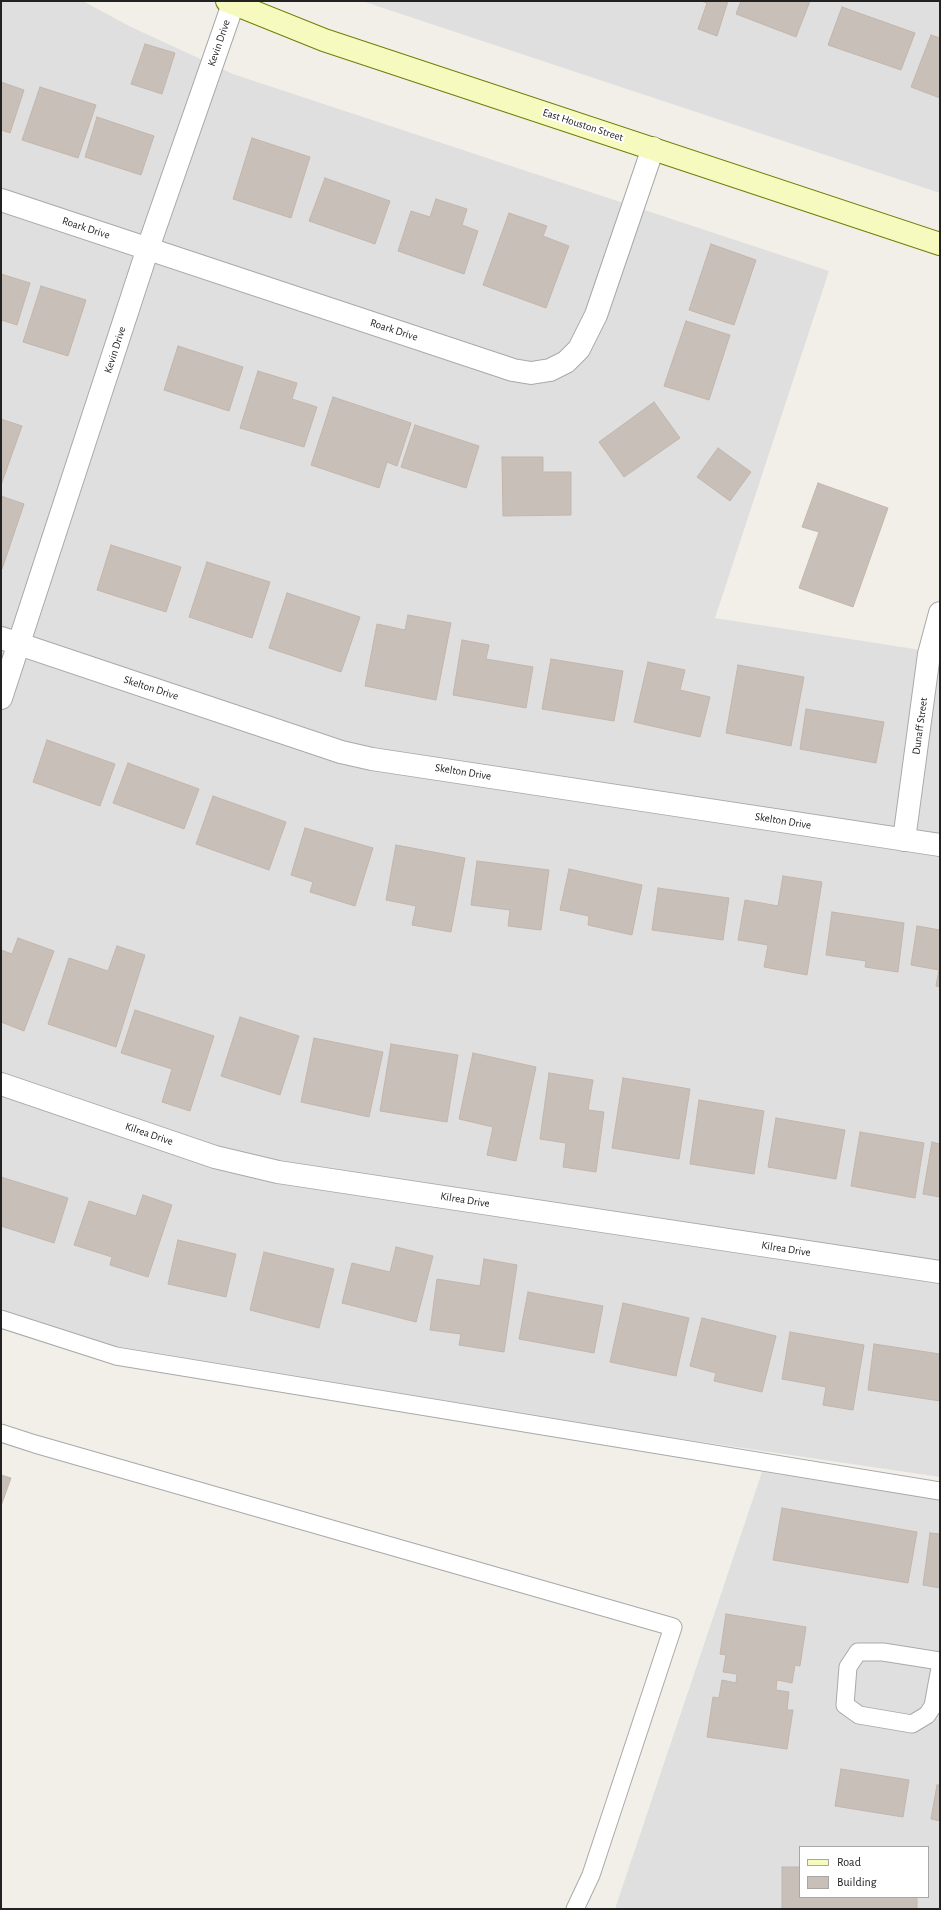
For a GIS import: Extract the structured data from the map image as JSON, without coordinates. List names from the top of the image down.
{
  "streets": {
    "main road": ["East Houston Street"],
    "street": [
      "Kevin Drive",
      "Roark Drive",
      "Skelton Drive",
      "Dunaff Street",
      "Kilrea Drive"
    ]
  },
  "crossings": [
    ["Kevin Drive", "East Houston Street"],
    ["Kevin Drive", "Roark Drive"],
    ["Kevin Drive", "Skelton Drive"],
    ["East Houston Street", "Roark Drive"],
    ["Skelton Drive", "Dunaff Street"]
  ],
  "legend": ["Road", "Building"]
}
